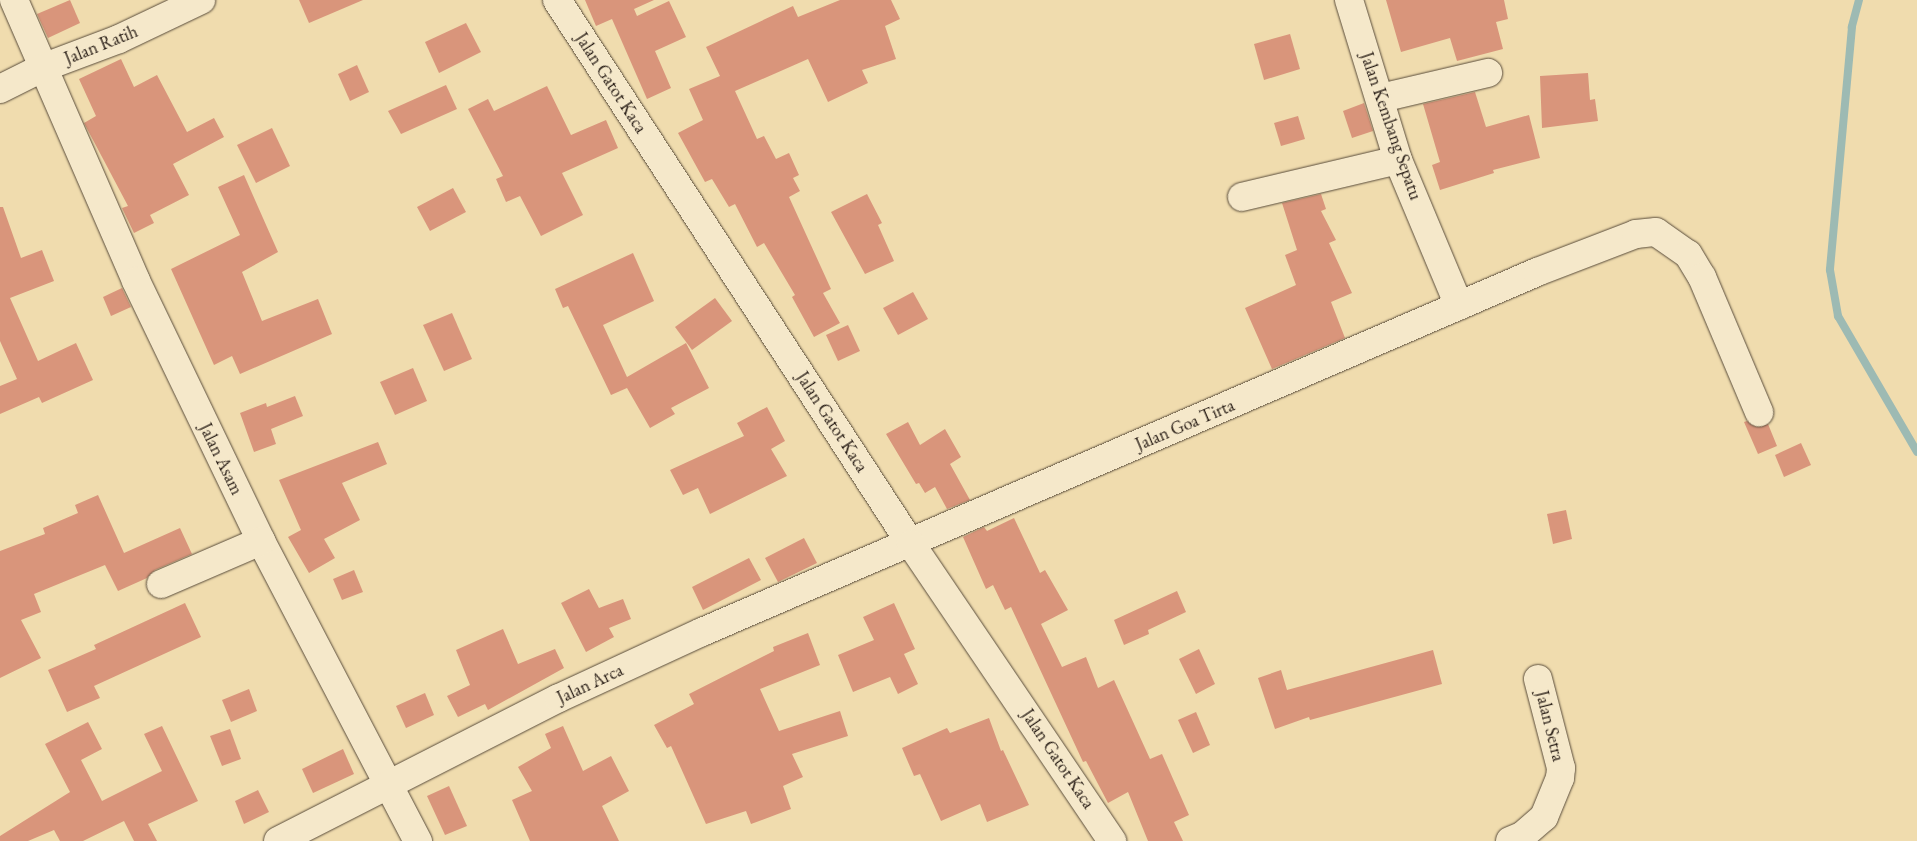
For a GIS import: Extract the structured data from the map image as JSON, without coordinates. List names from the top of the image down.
{
  "streets": {
    "street": [
      "Jalan Ratih",
      "Jalan Gatot Kaca",
      "Jalan Kembang Sepatu",
      "Jalan Goa Tirta",
      "Jalan Asam",
      "Jalan Arca",
      "Jalan Setra"
    ]
  },
  "crossings": [
    ["Jalan Ratih", "Jalan Asam"],
    ["Jalan Gatot Kaca", "Jalan Goa Tirta"],
    ["Jalan Gatot Kaca", "Jalan Arca"],
    ["Jalan Kembang Sepatu", "Jalan Goa Tirta"],
    ["Jalan Goa Tirta", "Jalan Arca"],
    ["Jalan Asam", "Jalan Arca"]
  ]
}
